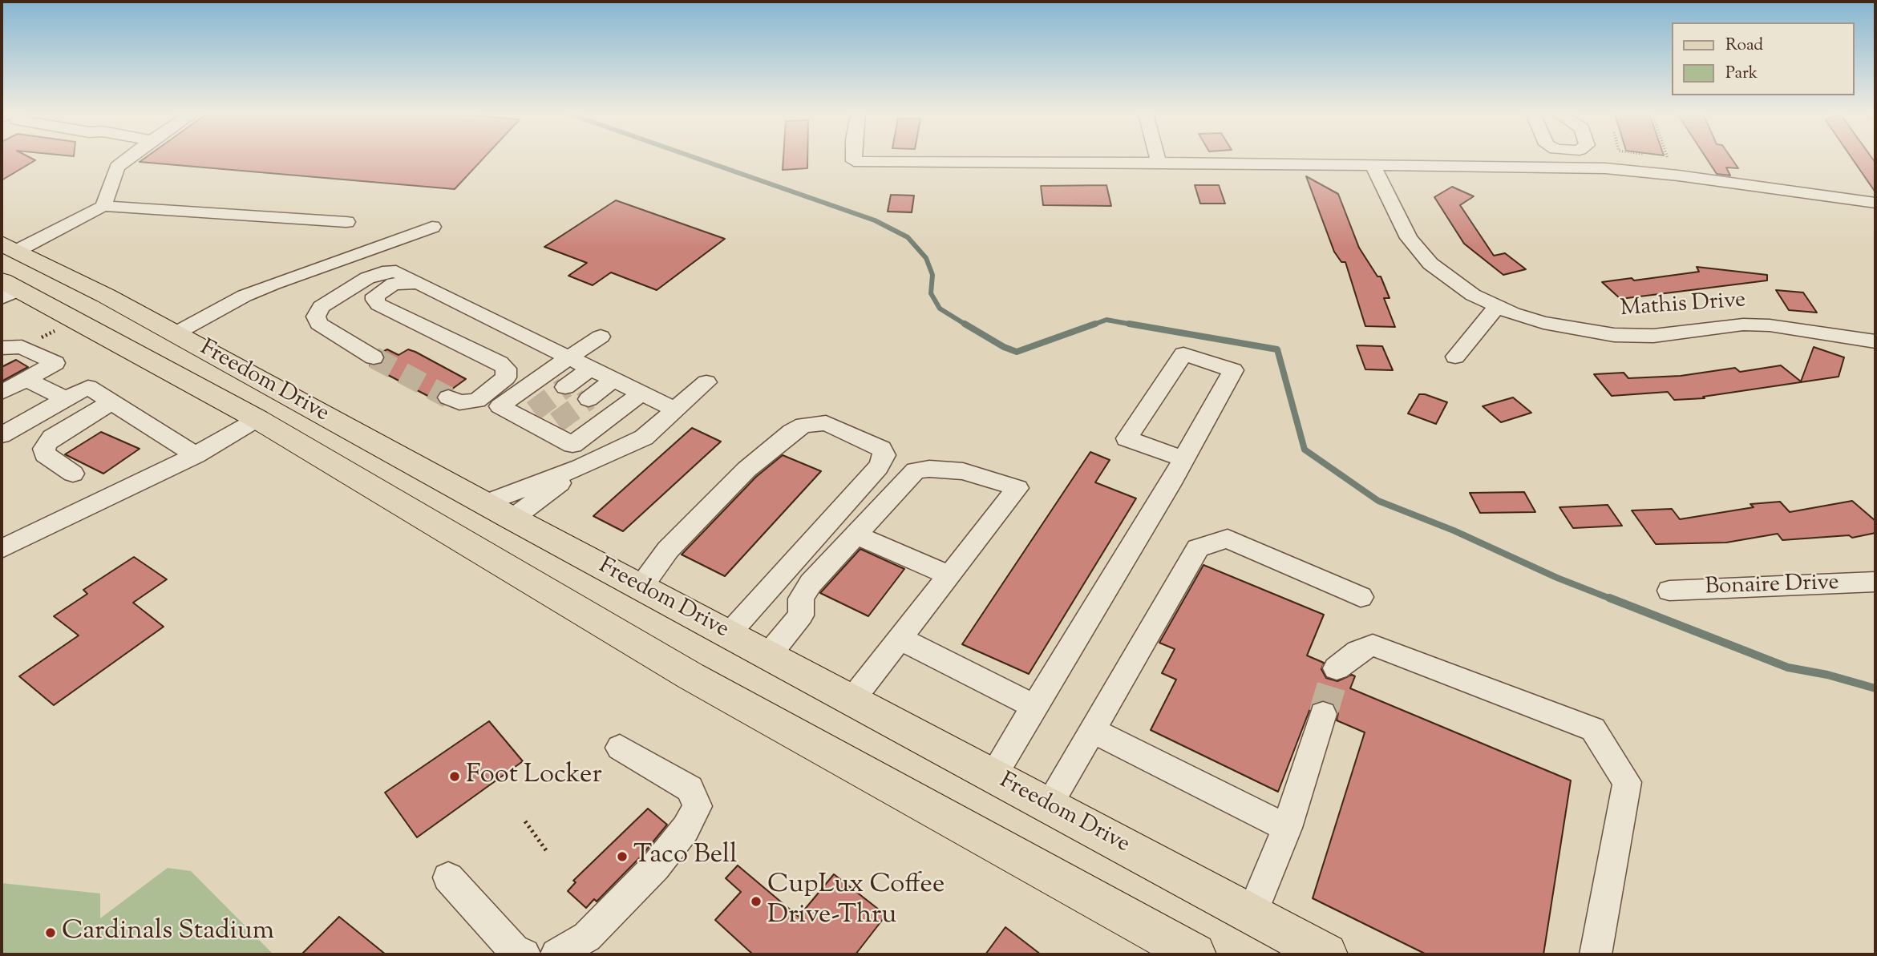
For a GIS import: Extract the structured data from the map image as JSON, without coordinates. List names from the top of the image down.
{
  "streets": {
    "main road": ["Freedom Drive"],
    "street": ["Mathis Drive", "Bonaire Drive"]
  },
  "places": [
    "Foot Locker",
    "Taco Bell",
    "CupLux Coffee Drive-Thru",
    "Cardinals Stadium"
  ],
  "legend": ["Road", "Park"]
}
